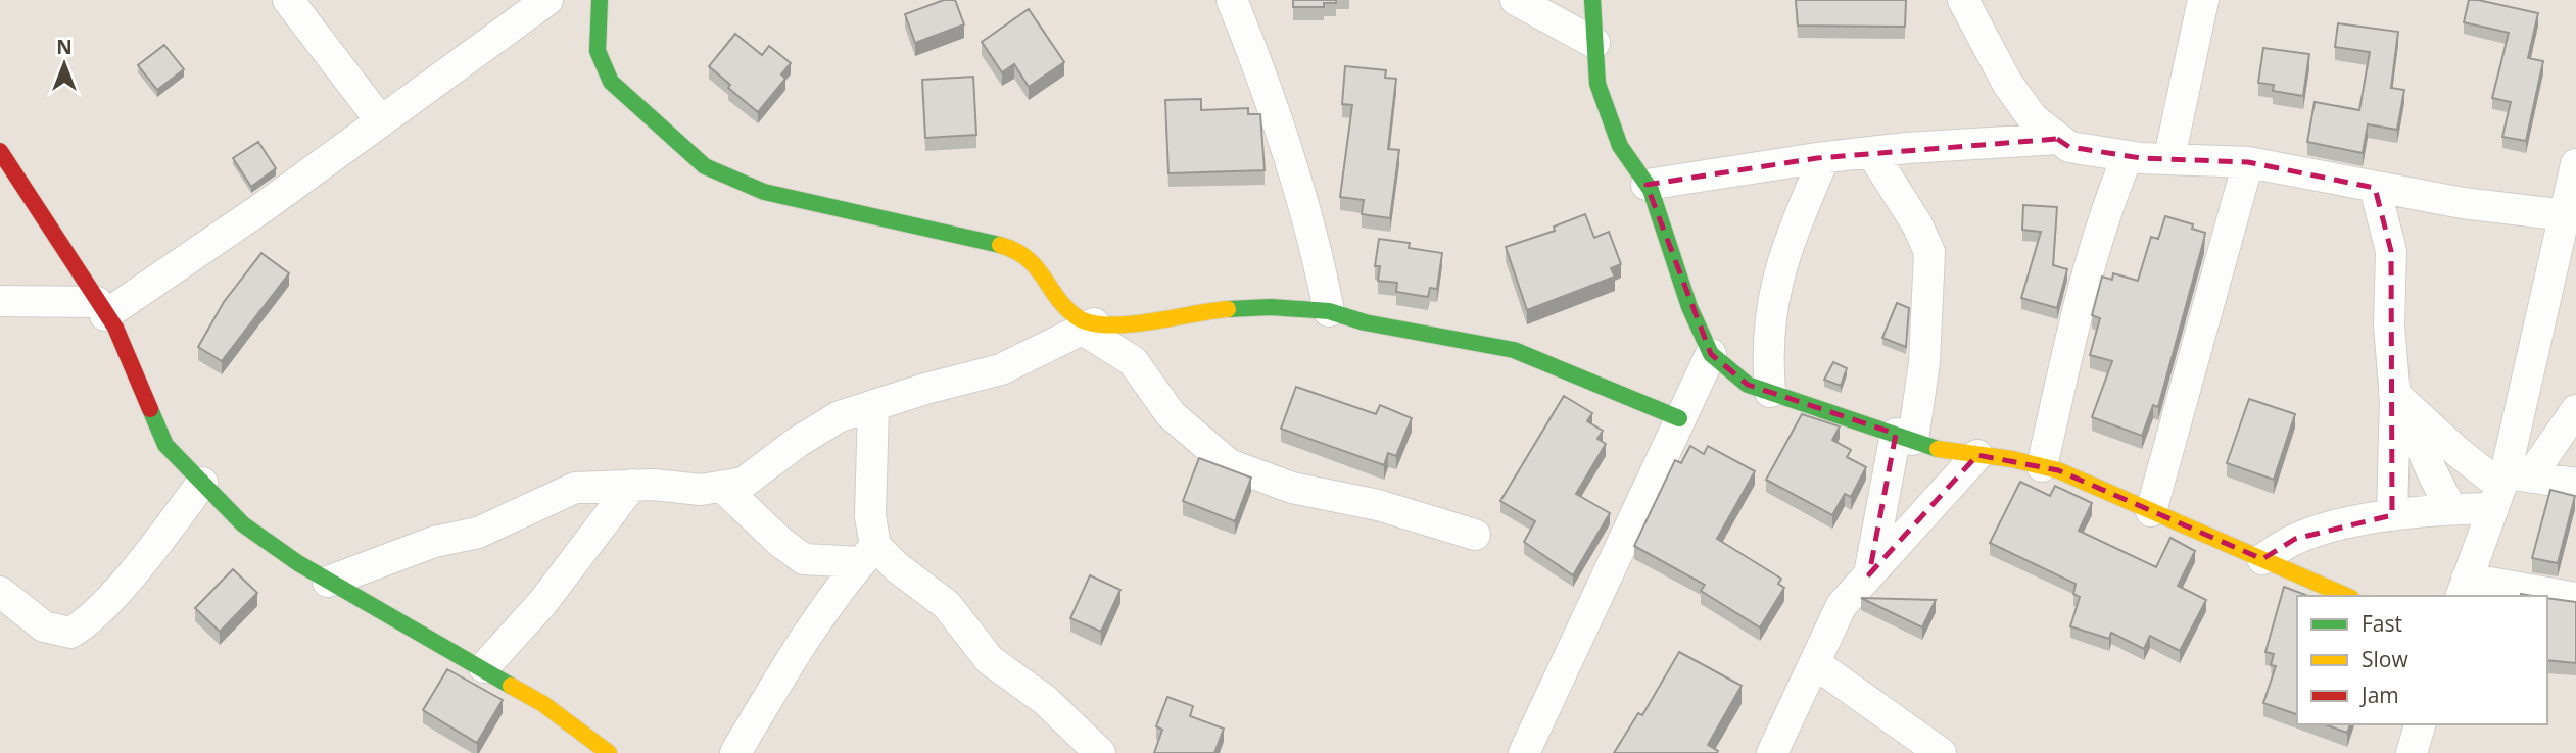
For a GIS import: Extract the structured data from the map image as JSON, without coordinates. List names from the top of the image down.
{
  "legend": ["Fast", "Slow", "Jam"],
  "north": "top"
}
